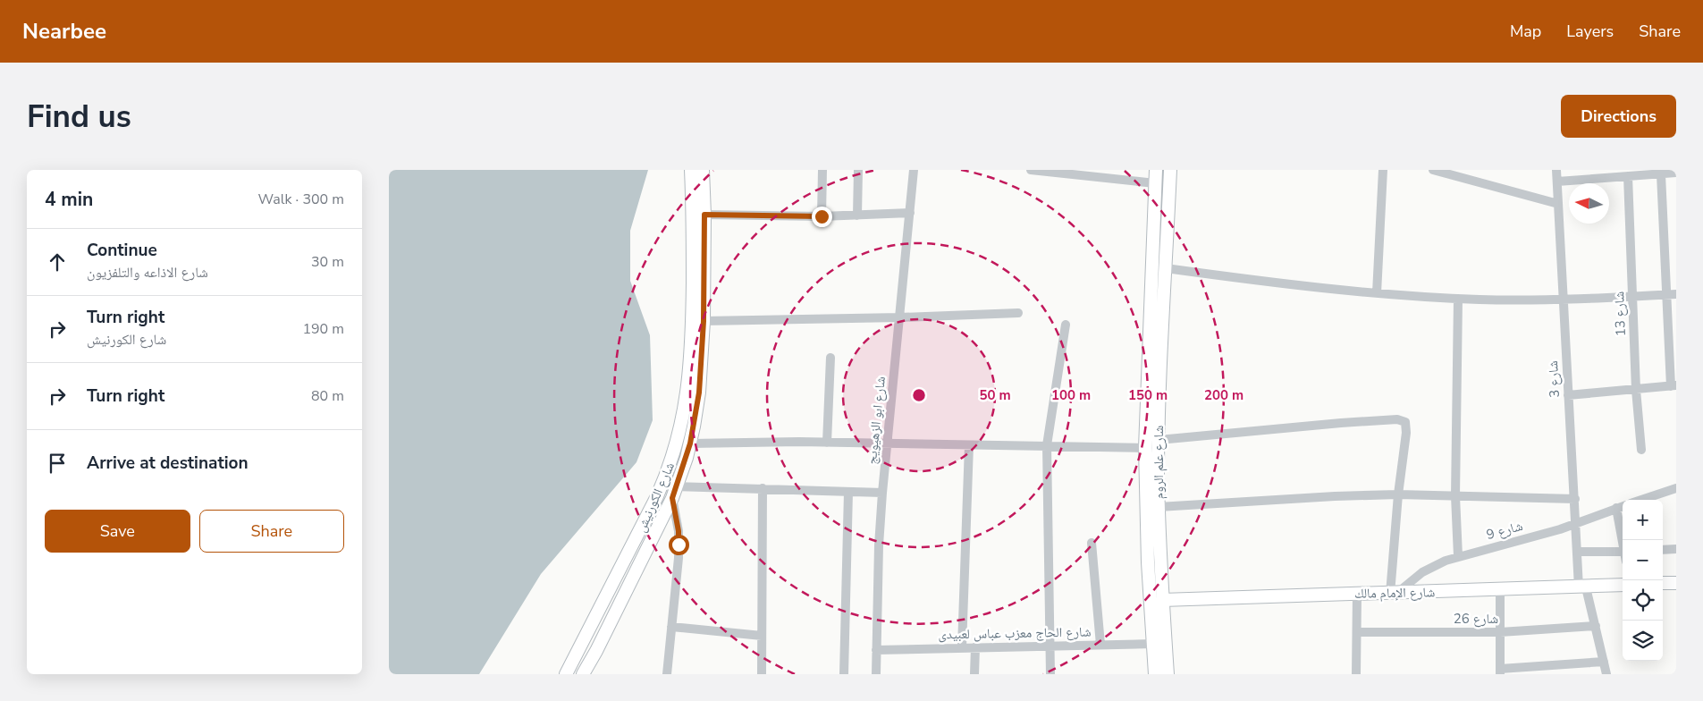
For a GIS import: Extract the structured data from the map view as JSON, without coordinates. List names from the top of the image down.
{
  "streets": {
    "street": [
      "شارع 13",
      "شارع 3",
      "شارع ابو الزهيويج",
      "شارع علم الروم",
      "شارع الكورنيش",
      "شارع 9",
      "شارع الإمام مالك",
      "شارع 26",
      "شارع الحاج معزب عباس لعبيدى"
    ]
  },
  "crossings": [
    ["شارع 3", "شارع 9"],
    ["شارع 3", "شارع الإمام مالك"],
    ["شارع 3", "شارع 26"],
    ["شارع ابو الزهيويج", "شارع الحاج معزب عباس لعبيدى"],
    ["شارع علم الروم", "شارع الإمام مالك"],
    ["شارع علم الروم", "شارع الحاج معزب عباس لعبيدى"],
    ["شارع 9", "شارع الإمام مالك"]
  ],
  "north": "left",
  "page": {
    "header": "Nearbee",
    "nav": ["Map", "Layers", "Share"],
    "buttons": [
      "Directions",
      ["Save", "Share"]
    ],
    "title": "Find us",
    "heading": ["4 min", "Walk · 300 m"],
    "list": [
      ["Continue", "شارع الاذاعه والتلفزيون", "30 m"],
      ["Turn right", "شارع الكورنيش", "190 m"],
      ["Turn right", "80 m"],
      "Arrive at destination"
    ],
    "map_buttons": ["+", "−"]
  },
  "rings": [
    "50 m",
    "100 m",
    "150 m",
    "200 m"
  ]
}
